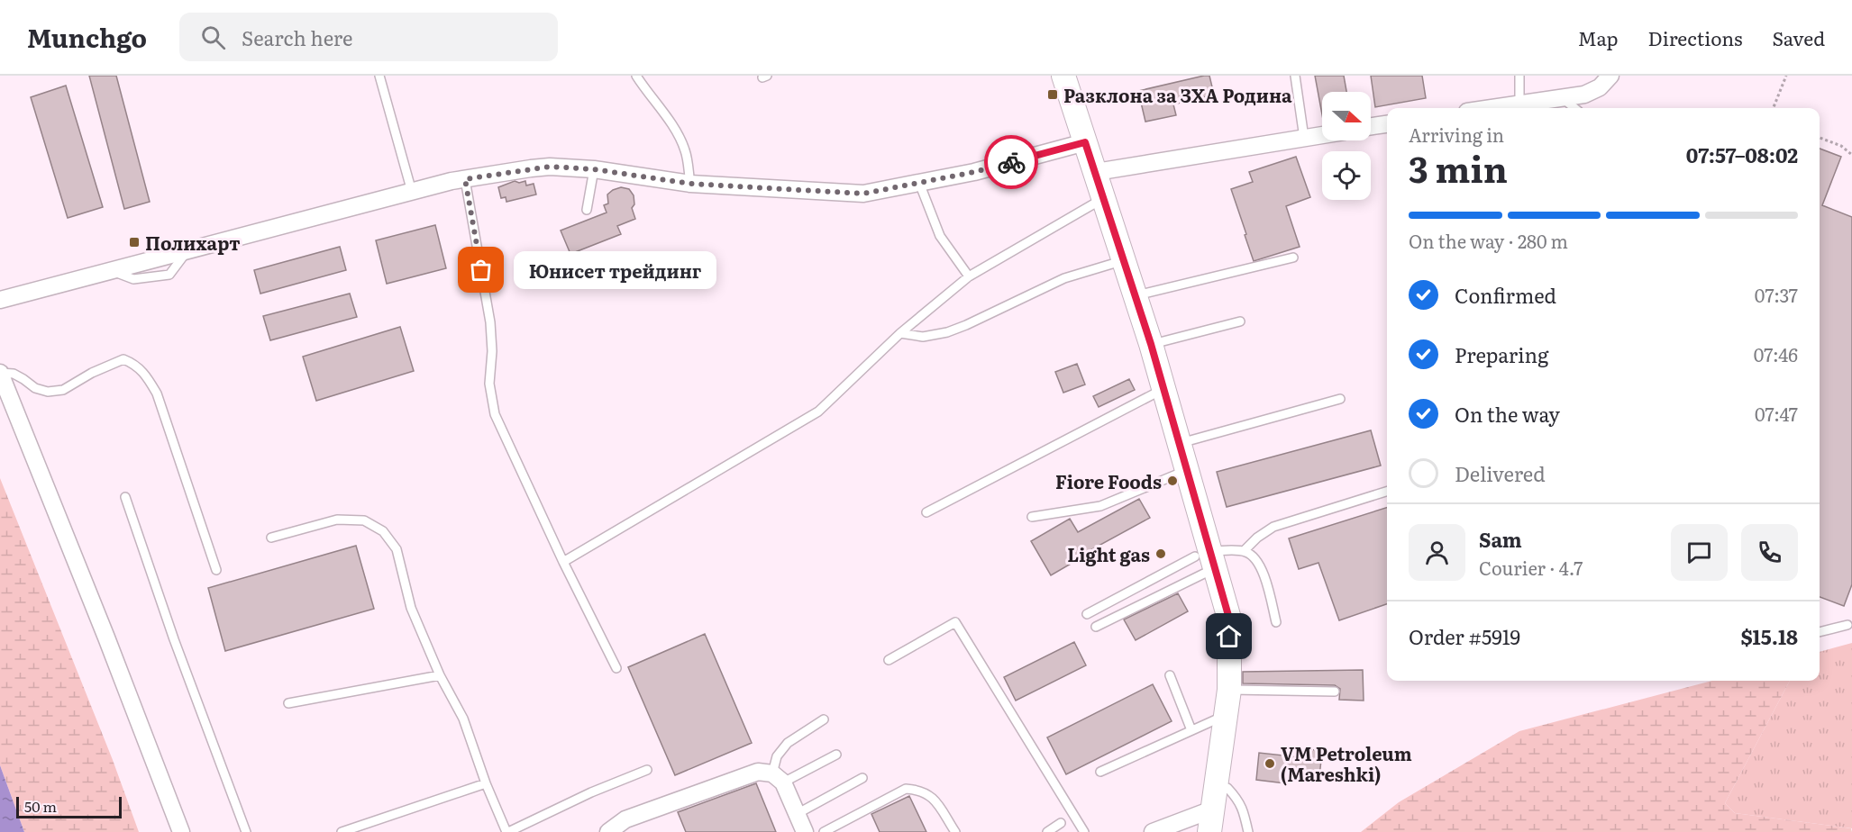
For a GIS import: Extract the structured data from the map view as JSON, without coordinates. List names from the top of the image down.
{
  "places": {
    "transit": ["Разклона за ЗХА Родина", "Полихарт"],
    "other": [
      "Юнисет трейдинг",
      "Fiore Foods",
      "Light gas",
      "VM Petroleum (Mareshki)"
    ]
  },
  "scale_bar": "50 m",
  "north": "right",
  "page": {
    "header": "Munchgo",
    "search": "Search here",
    "nav": ["Map", "Directions", "Saved"],
    "heading": ["3 min", "Arriving in", "07:57–08:02"],
    "panel": [
      "Sam",
      "Courier · 4.7",
      "Order #5919",
      "$15.18"
    ],
    "bar": "On the way · 280 m",
    "bubble": "Юнисет трейдинг",
    "list": [
      ["Confirmed", "07:37"],
      ["Preparing", "07:46"],
      ["On the way", "07:47"],
      "Delivered"
    ],
    "scale": "50 m"
  }
}
